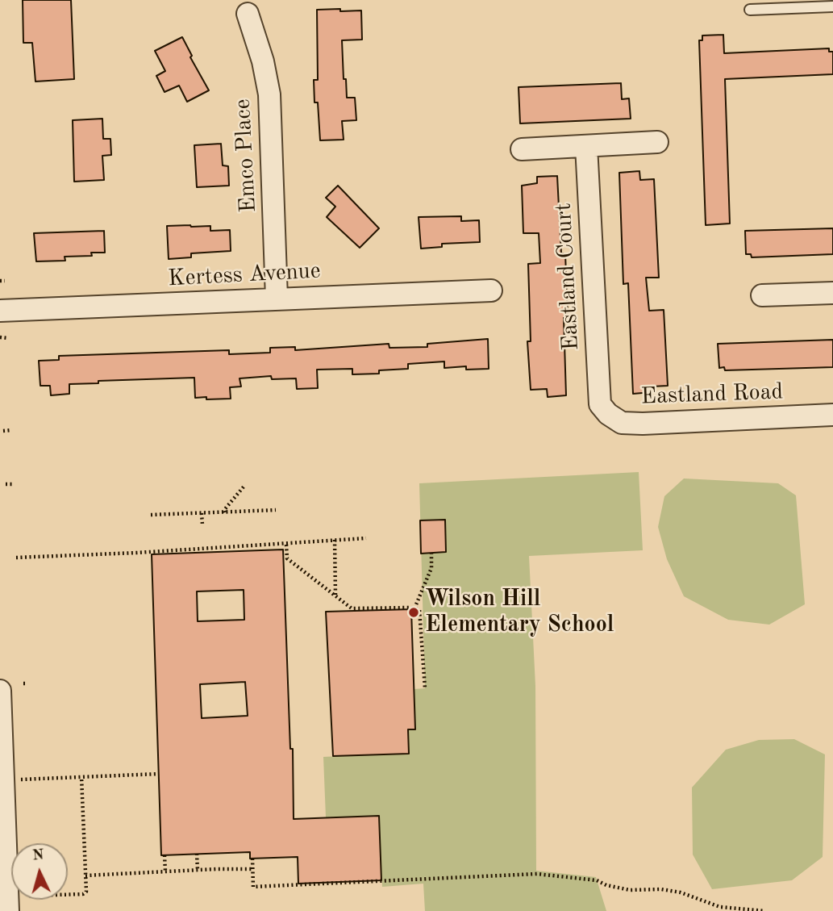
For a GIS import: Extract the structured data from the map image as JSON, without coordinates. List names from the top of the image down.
{
  "streets": {
    "street": [
      "Emco Place",
      "Kertess Avenue",
      "Eastland Court",
      "Eastland Road"
    ]
  },
  "crossings": [
    ["Emco Place", "Kertess Avenue"],
    ["Eastland Court", "Eastland Road"]
  ],
  "places": ["Wilson Hill Elementary School"],
  "north": "top"
}
